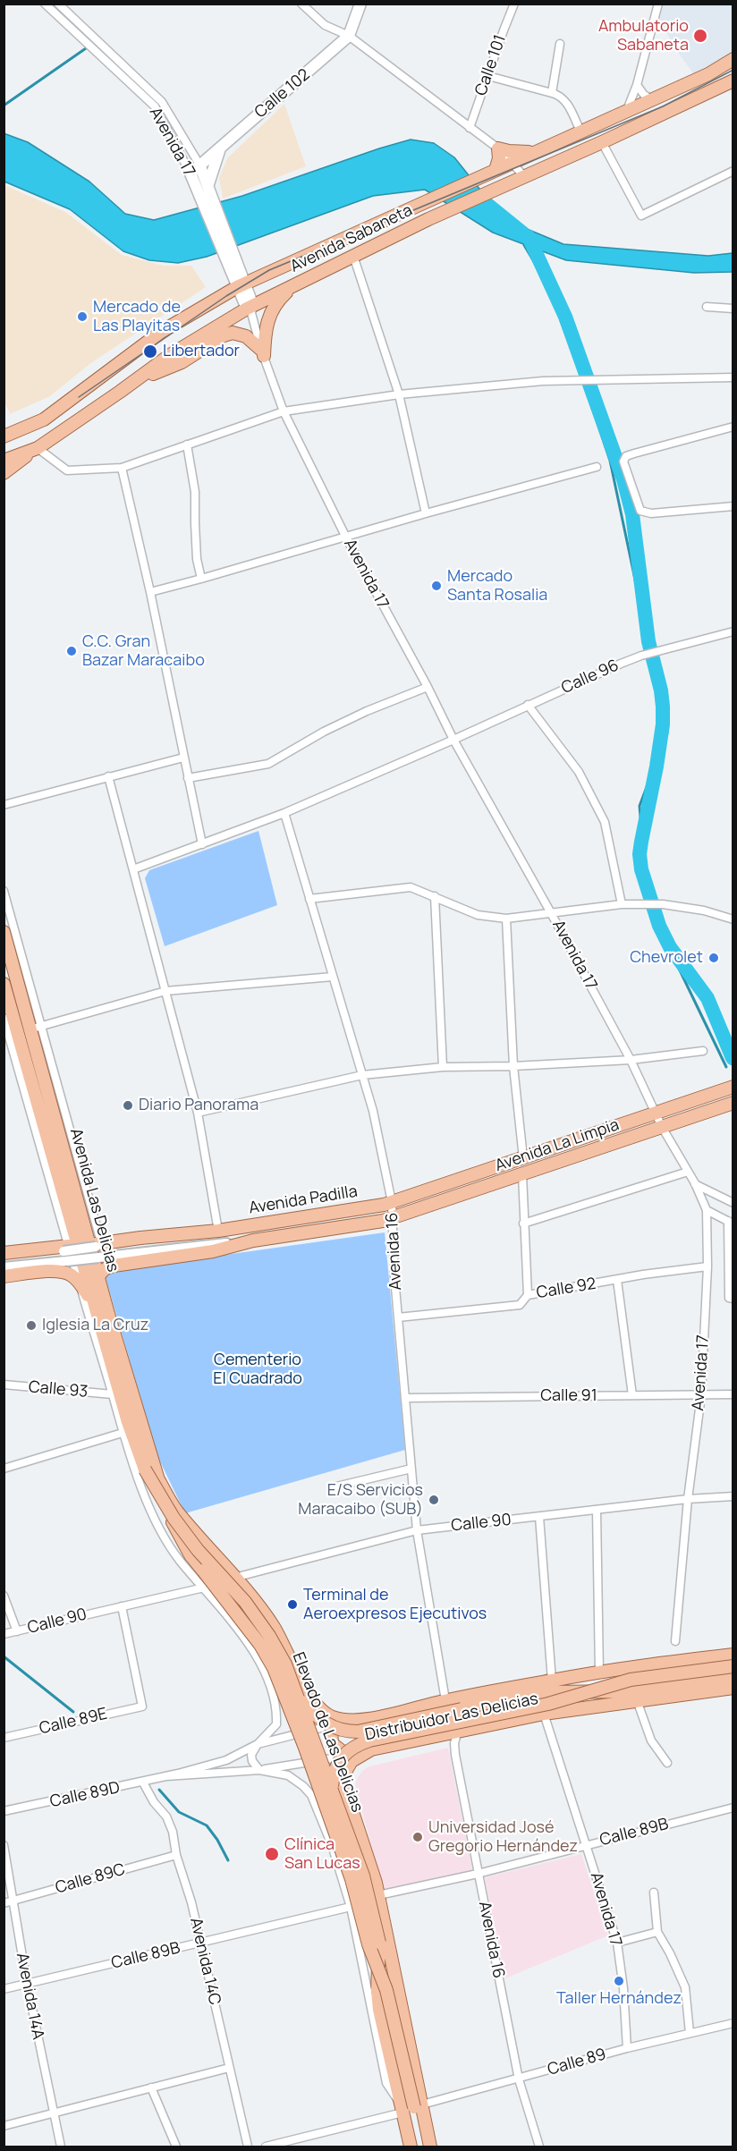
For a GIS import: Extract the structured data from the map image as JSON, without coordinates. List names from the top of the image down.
{
  "streets": {
    "main road": [
      "Calle 102",
      "Avenida 17",
      "Avenida Sabaneta",
      "Avenida La Limpia",
      "Avenida Las Delicias",
      "Avenida Padilla",
      "Distribuidor Las Delicias",
      "Elevado de Las Delicias"
    ],
    "street": [
      "Calle 101",
      "Calle 96",
      "Avenida 16",
      "Calle 92",
      "Calle 93",
      "Calle 91",
      "Calle 90",
      "Calle 89E",
      "Calle 89D",
      "Calle 89B",
      "Calle 89C",
      "Avenida 14C",
      "Avenida 14A",
      "Calle 89"
    ]
  },
  "crossings": [
    ["Calle 102", "Avenida 17"],
    ["Avenida 17", "Avenida Sabaneta"],
    ["Avenida 17", "Calle 96"],
    ["Avenida 17", "Avenida La Limpia"],
    ["Avenida 17", "Calle 92"],
    ["Avenida 17", "Calle 91"],
    ["Avenida 17", "Calle 90"],
    ["Avenida 17", "Distribuidor Las Delicias"],
    ["Avenida 17", "Calle 89B"],
    ["Avenida 17", "Calle 89"],
    ["Calle 96", "Avenida 16"],
    ["Avenida La Limpia", "Avenida Padilla"],
    ["Avenida La Limpia", "Avenida 16"],
    ["Avenida Las Delicias", "Avenida Padilla"],
    ["Avenida Las Delicias", "Distribuidor Las Delicias"],
    ["Avenida Las Delicias", "Elevado de Las Delicias"],
    ["Avenida Padilla", "Avenida 16"],
    ["Avenida 16", "Calle 92"],
    ["Avenida 16", "Calle 91"],
    ["Avenida 16", "Calle 90"],
    ["Avenida 16", "Distribuidor Las Delicias"],
    ["Avenida 16", "Calle 89B"],
    ["Avenida 16", "Calle 89"],
    ["Calle 90", "Distribuidor Las Delicias"],
    ["Calle 90", "Calle 89E"],
    ["Distribuidor Las Delicias", "Elevado de Las Delicias"],
    ["Distribuidor Las Delicias", "Calle 89B"],
    ["Distribuidor Las Delicias", "Calle 89"],
    ["Elevado de Las Delicias", "Calle 89"],
    ["Calle 89D", "Avenida 14C"],
    ["Calle 89B", "Avenida 14C"],
    ["Calle 89B", "Avenida 14A"],
    ["Calle 89C", "Avenida 14C"],
    ["Calle 89C", "Avenida 14A"]
  ],
  "parks": ["Cementerio El Cuadrado"],
  "places": [
    "Ambulatorio Sabaneta",
    "Mercado de Las Playitas",
    "Libertador",
    "Mercado Santa Rosalia",
    "C.C. Gran Bazar Maracaibo",
    "Chevrolet",
    "Diario Panorama",
    "Iglesia La Cruz",
    "E/S Servicios Maracaibo (SUB)",
    "Terminal de Aeroexpresos Ejecutivos",
    "Universidad José Gregorio Hernández",
    "Clínica San Lucas",
    "Taller Hernández"
  ]
}
